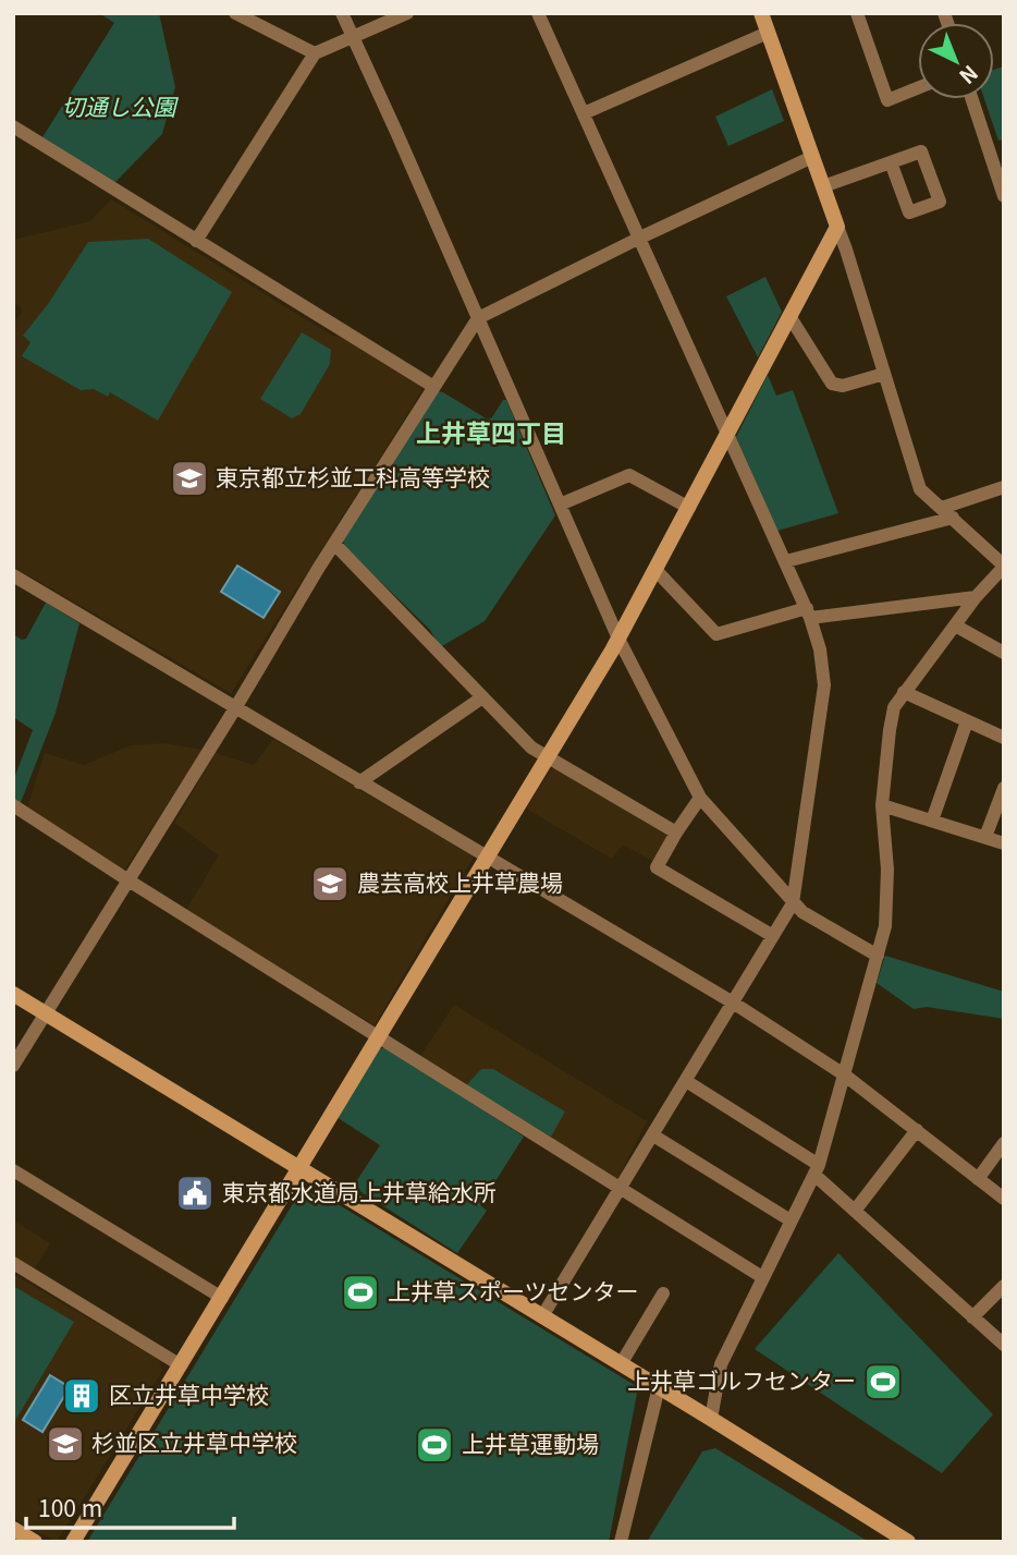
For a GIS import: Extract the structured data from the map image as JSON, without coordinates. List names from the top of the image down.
{
  "districts": ["上井草四丁目"],
  "parks": ["切通し公園"],
  "places": {
    "school or university": ["東京都立杉並工科高等学校", "農芸高校上井草農場", "杉並区立井草中学校"],
    "public building": ["東京都水道局上井草給水所"],
    "sports": ["上井草スポーツセンター", "上井草ゴルフセンター", "上井草運動場"],
    "building": ["区立井草中学校"]
  },
  "scale_bar": "100 m",
  "north": "bottom right"
}
